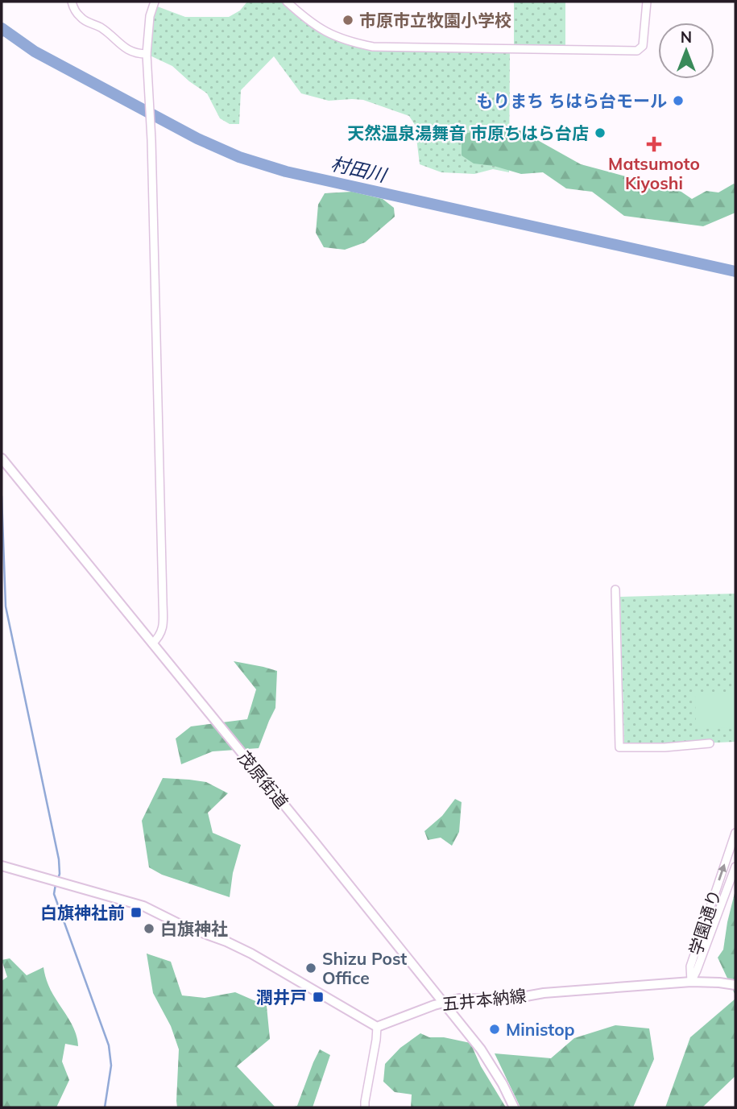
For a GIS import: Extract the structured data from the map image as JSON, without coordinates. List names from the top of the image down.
{
  "streets": {
    "main road": ["茂原街道", "五井本納線"],
    "street": ["学園通り"]
  },
  "crossings": [
    ["茂原街道", "五井本納線"],
    ["学園通り", "五井本納線"]
  ],
  "water": ["村田川"],
  "places": {
    "other": [
      "市原市立牧園小学校",
      "もりまち ちはら台モール",
      "天然温泉湯舞音 市原ちはら台店",
      "白旗神社",
      "Shizu Post Office",
      "Ministop"
    ],
    "health": ["Matsumoto Kiyoshi"],
    "transit": ["白旗神社前", "潤井戸"]
  },
  "north": "top"
}
